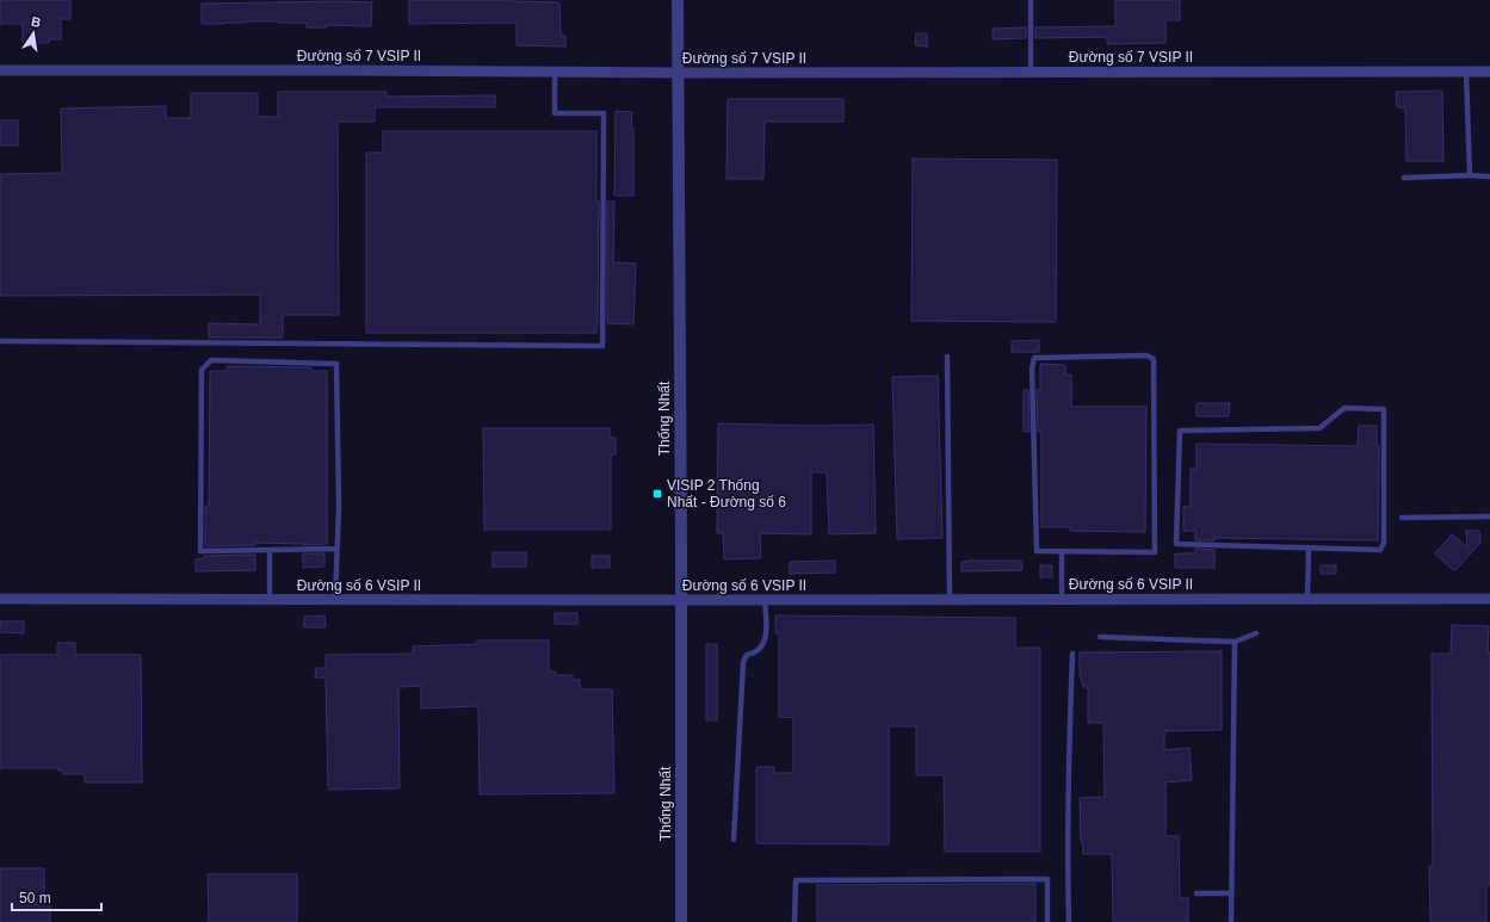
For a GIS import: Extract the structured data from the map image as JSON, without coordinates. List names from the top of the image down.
{
  "streets": {
    "street": ["Đường số 7 VSIP II", "Thống Nhất", "Đường số 6 VSIP II"]
  },
  "crossings": [
    ["Đường số 7 VSIP II", "Thống Nhất"],
    ["Thống Nhất", "Đường số 6 VSIP II"]
  ],
  "places": {
    "transit": ["VISIP 2 Thống Nhất - Đường số 6"]
  },
  "scale_bar": "50 m",
  "north": "top"
}
